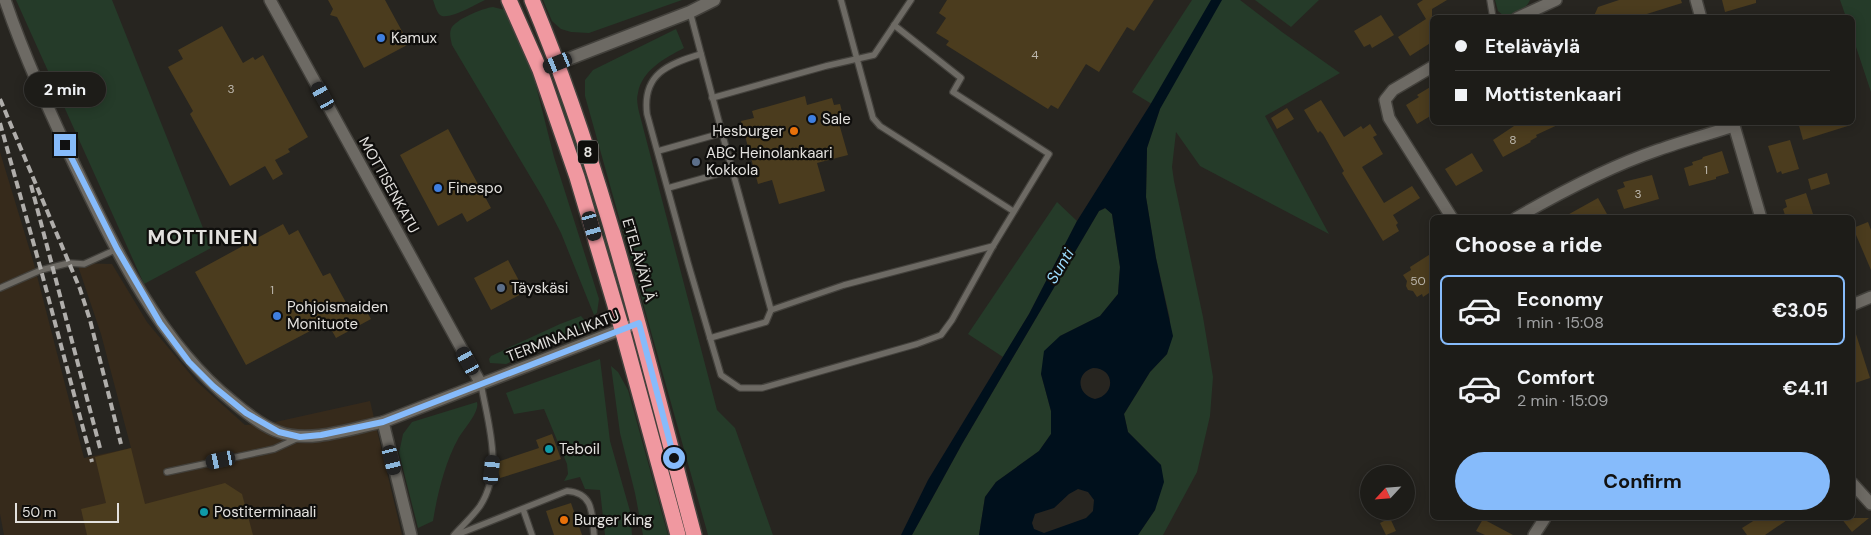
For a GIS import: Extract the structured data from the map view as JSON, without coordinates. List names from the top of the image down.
{
  "streets": {
    "highway": ["8", "ETELÄVÄYLÄ"],
    "street": ["MOTTISENKATU", "TERMINAALIKATU"]
  },
  "crossings": [
    ["8", "TERMINAALIKATU"],
    ["MOTTISENKATU", "TERMINAALIKATU"],
    ["ETELÄVÄYLÄ", "TERMINAALIKATU"]
  ],
  "districts": ["MOTTINEN"],
  "water": ["Sunti"],
  "places": [
    "Kamux",
    "Sale",
    "Hesburger",
    "ABC Heinolankaari Kokkola",
    "Finespo",
    "Täyskäsi",
    "Pohjoismaiden Monituote",
    "Teboil",
    "Postiterminaali",
    "Burger King"
  ],
  "house_numbers": [
    "4",
    "3",
    "8",
    "1",
    "3",
    "50",
    "1"
  ],
  "scale_bar": "50 m",
  "north": "bottom left",
  "page": {
    "banner": ["Eteläväylä", "Mottistenkaari"],
    "bubble": "2 min",
    "heading": "Choose a ride",
    "list": [
      {
        "name": "Economy",
        "note": "1 min · 15:08",
        "value": "€3.05"
      },
      {
        "name": "Comfort",
        "note": "2 min · 15:09",
        "value": "€4.11"
      }
    ],
    "buttons": "Confirm",
    "scale": "50 m"
  }
}
